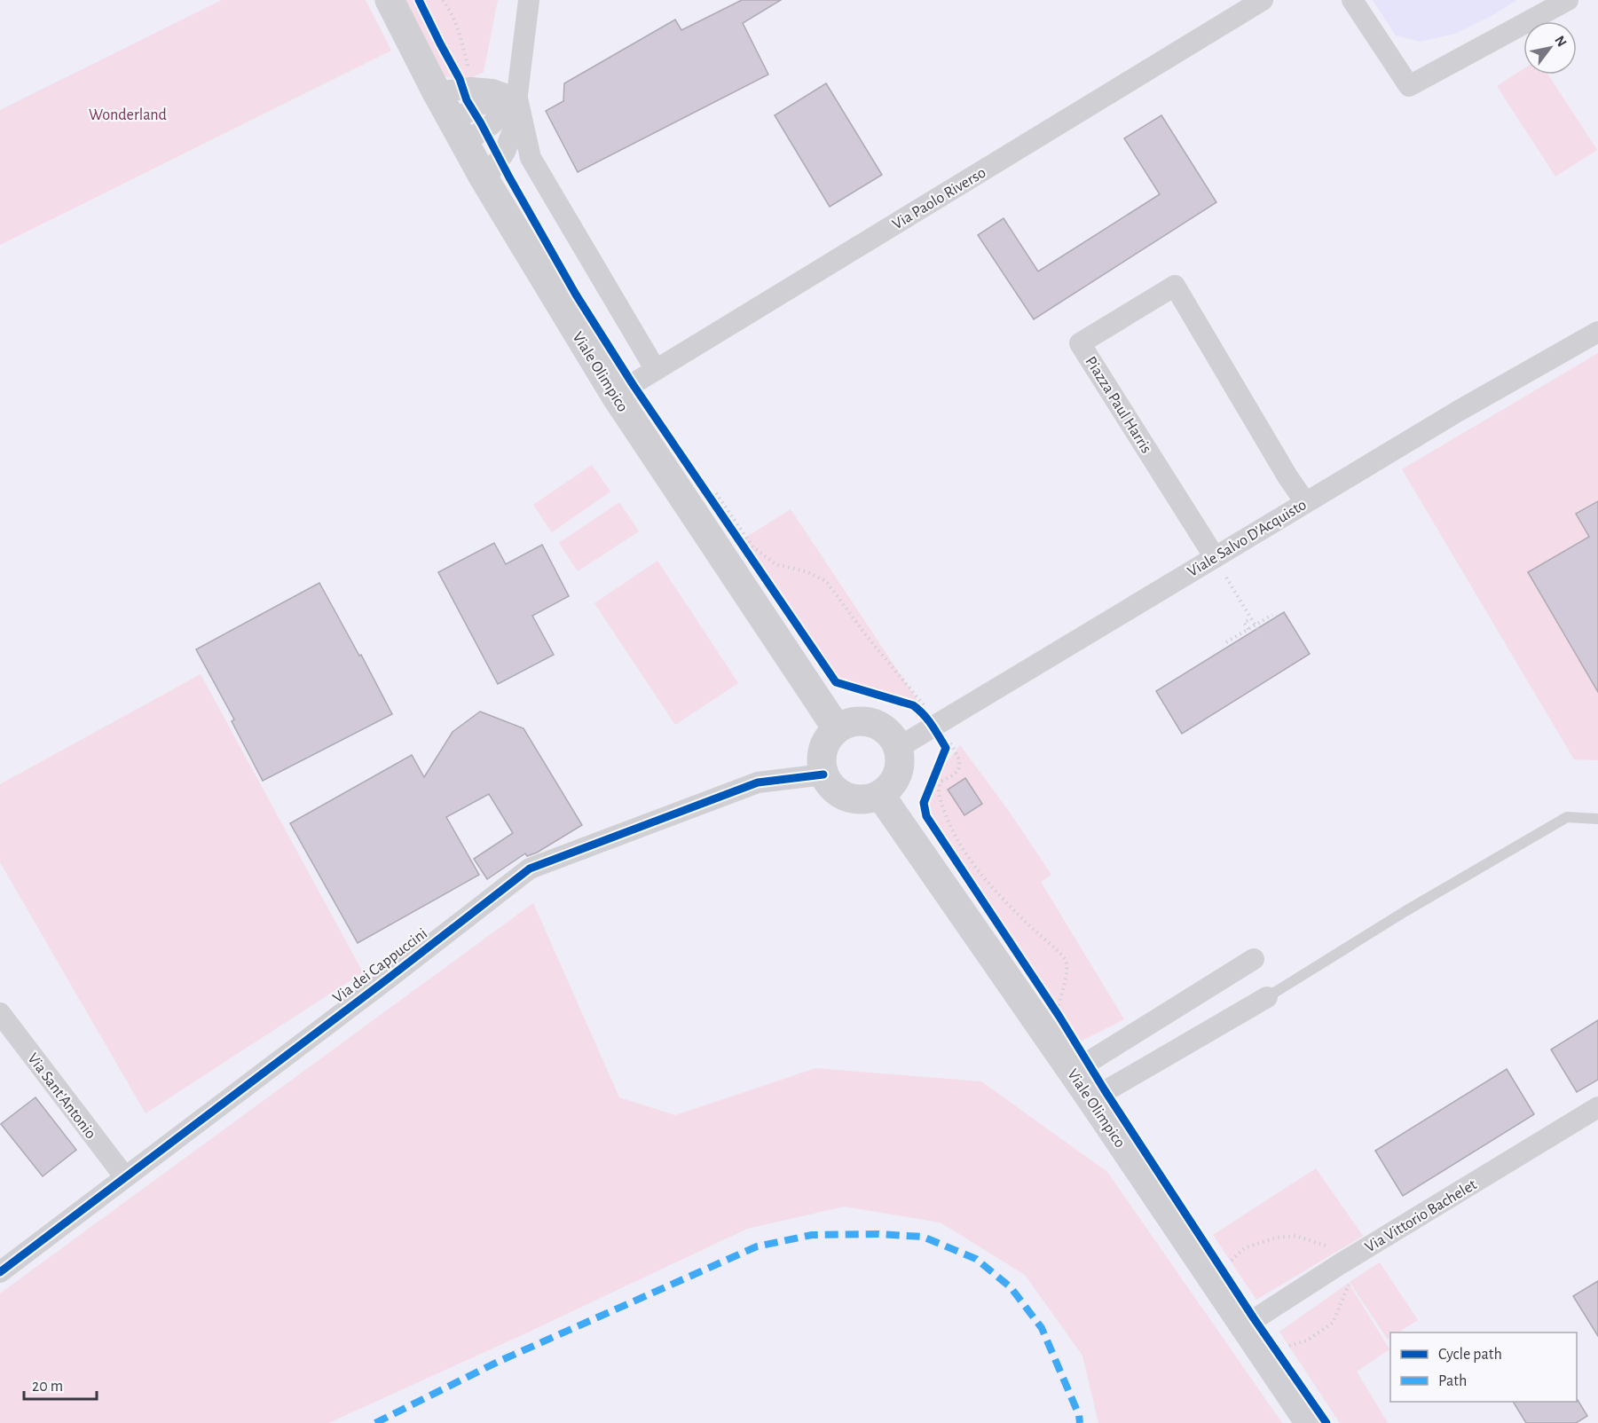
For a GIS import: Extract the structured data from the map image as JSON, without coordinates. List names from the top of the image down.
{
  "streets": {
    "main road": ["Viale Olimpico"],
    "street": [
      "Via Paolo Riverso",
      "Piazza Paul Harris",
      "Viale Salvo D'Acquisto",
      "Via dei Cappuccini",
      "Via Sant'Antonio",
      "Via Vittorio Bachelet"
    ]
  },
  "crossings": [
    ["Via Paolo Riverso", "Viale Olimpico"],
    ["Viale Olimpico", "Viale Salvo D'Acquisto"],
    ["Viale Olimpico", "Via dei Cappuccini"],
    ["Viale Olimpico", "Via Vittorio Bachelet"],
    ["Piazza Paul Harris", "Viale Salvo D'Acquisto"],
    ["Viale Salvo D'Acquisto", "Via dei Cappuccini"],
    ["Via dei Cappuccini", "Via Sant'Antonio"]
  ],
  "parks": ["Wonderland"],
  "legend": ["Cycle path", "Path"],
  "scale_bar": "20 m",
  "north": "top right"
}
